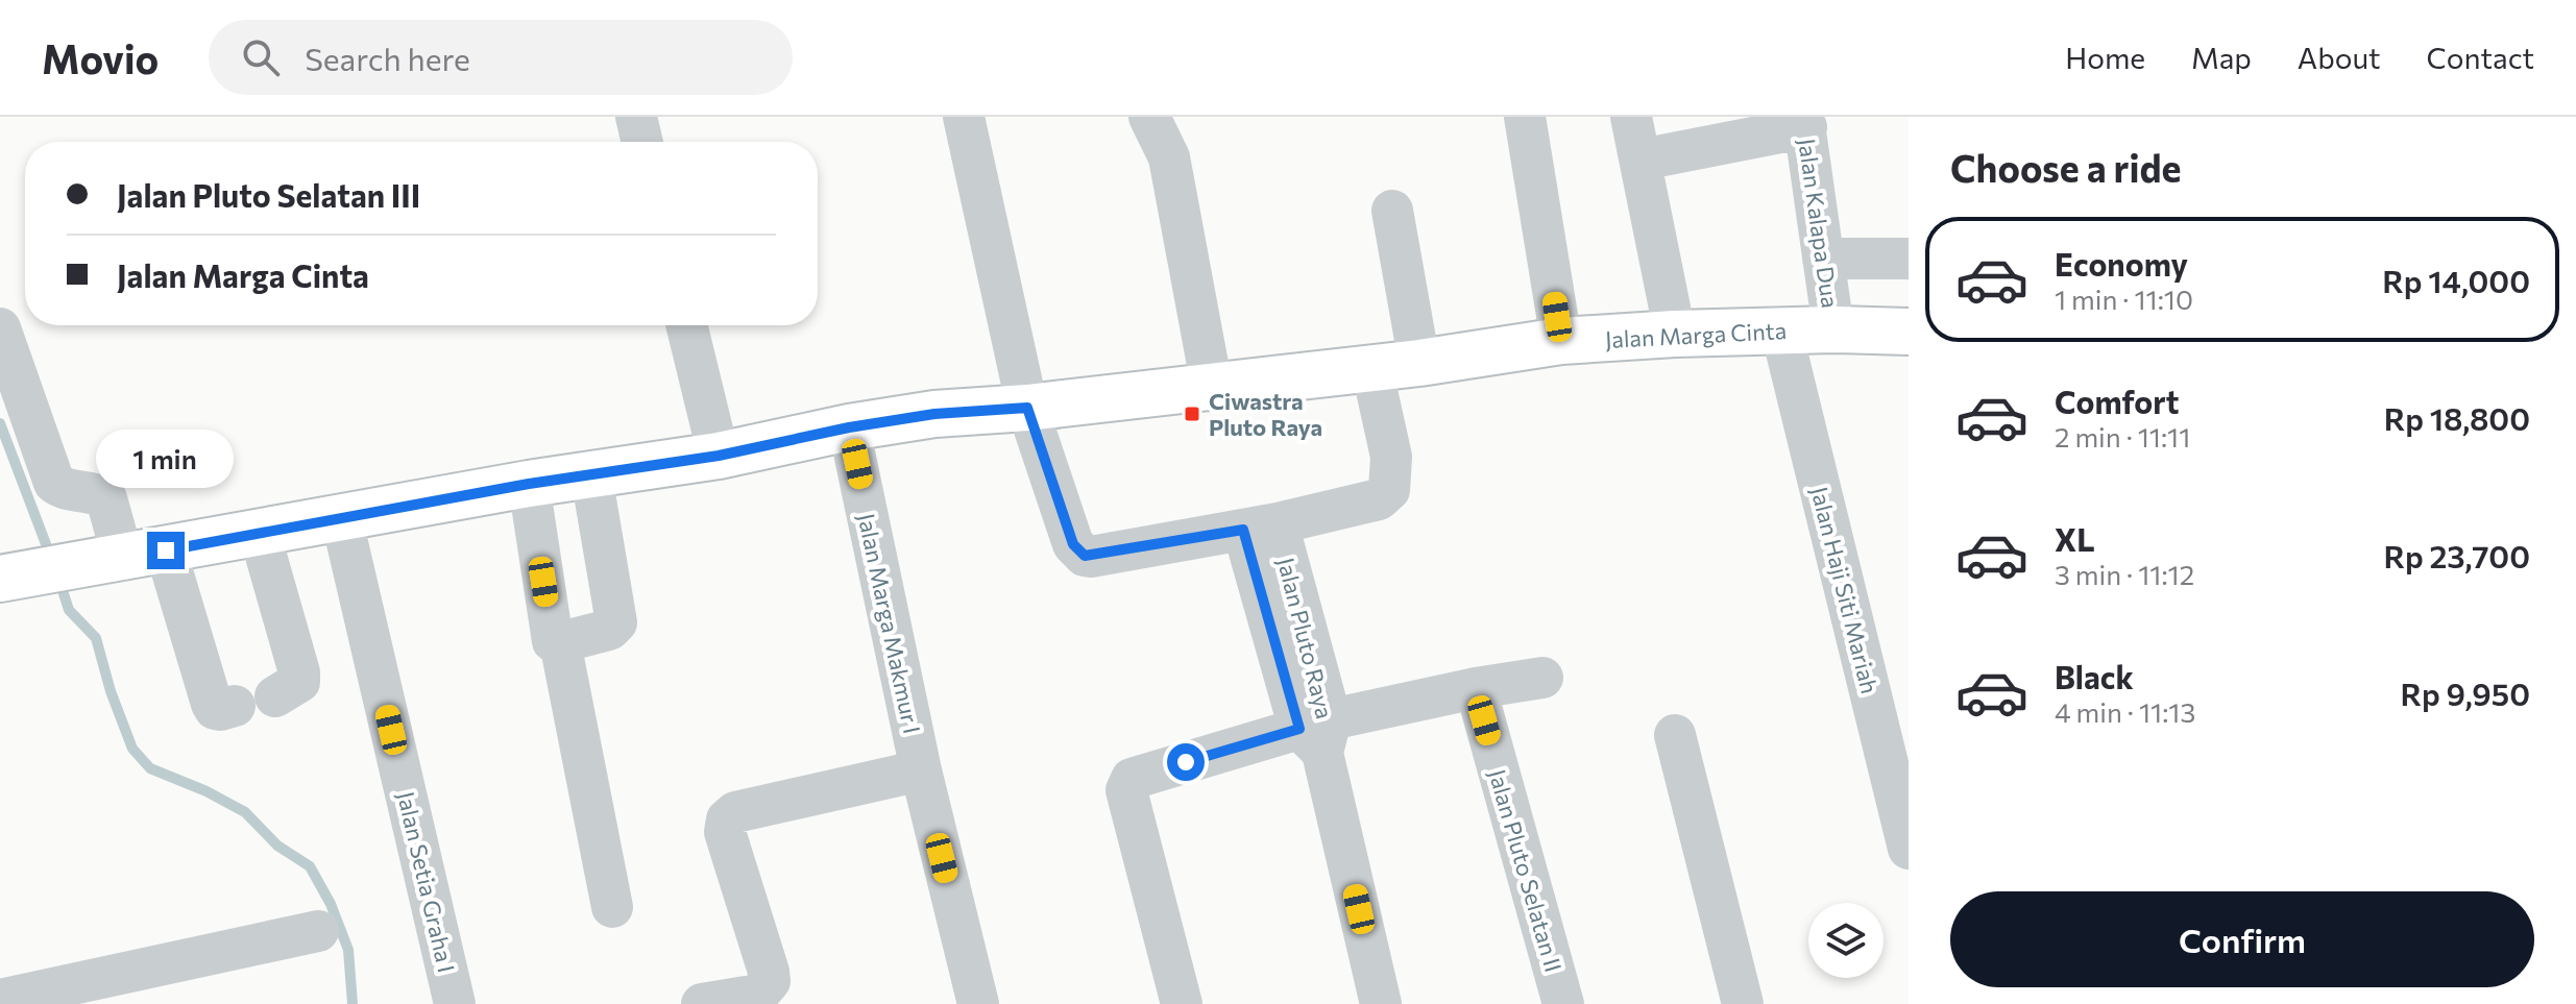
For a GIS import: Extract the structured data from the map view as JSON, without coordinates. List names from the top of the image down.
{
  "streets": {
    "main road": ["Jalan Marga Cinta"],
    "street": [
      "Jalan Kalapa Dua",
      "Jalan Haji Siti Mariah",
      "Jalan Marga Makmur I",
      "Jalan Pluto Raya",
      "Jalan Pluto Selatan II",
      "Jalan Setia Graha I"
    ]
  },
  "crossings": [
    ["Jalan Kalapa Dua", "Jalan Marga Cinta"],
    ["Jalan Marga Cinta", "Jalan Haji Siti Mariah"],
    ["Jalan Marga Cinta", "Jalan Marga Makmur I"],
    ["Jalan Marga Cinta", "Jalan Setia Graha I"]
  ],
  "places": {
    "transit": ["Ciwastra Pluto Raya"]
  },
  "page": {
    "header": "Movio",
    "search": "Search here",
    "nav": [
      "Home",
      "Map",
      "About",
      "Contact"
    ],
    "heading": "Choose a ride",
    "banner": ["Jalan Pluto Selatan III", "Jalan Marga Cinta"],
    "list": [
      {
        "name": "Economy",
        "note": "1 min · 11:10",
        "value": "Rp 14,000"
      },
      {
        "name": "Comfort",
        "note": "2 min · 11:11",
        "value": "Rp 18,800"
      },
      {
        "name": "XL",
        "note": "3 min · 11:12",
        "value": "Rp 23,700"
      },
      {
        "name": "Black",
        "note": "4 min · 11:13",
        "value": "Rp 9,950"
      }
    ],
    "bubble": "1 min",
    "buttons": "Confirm"
  }
}
